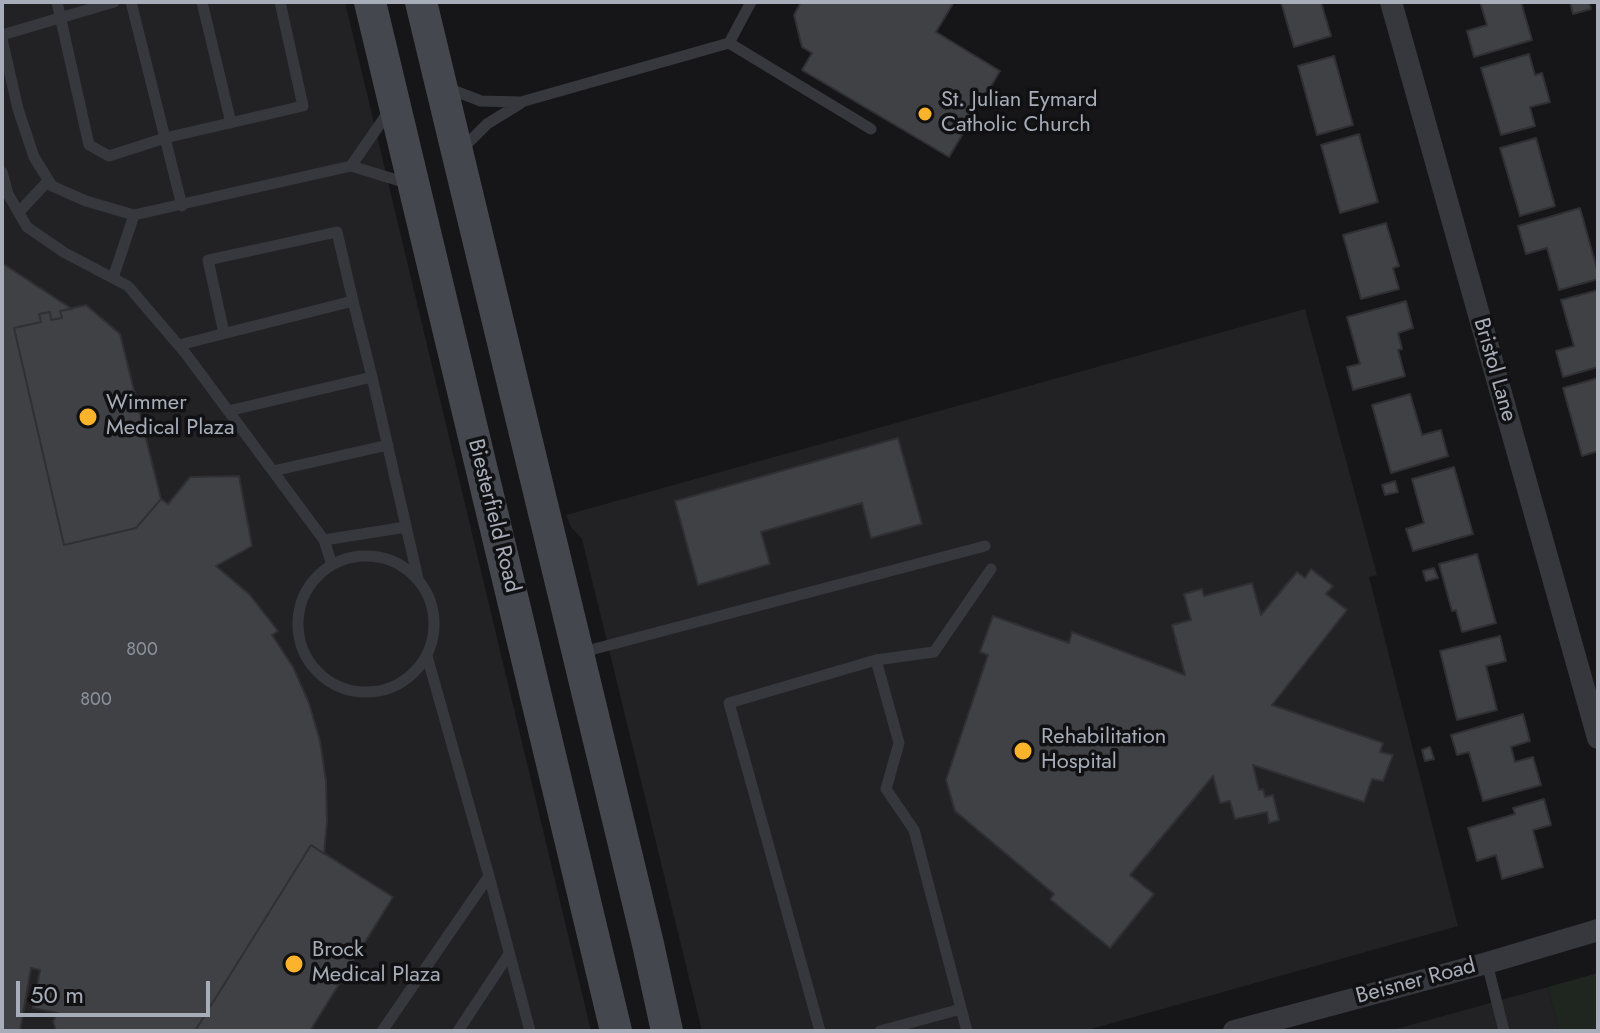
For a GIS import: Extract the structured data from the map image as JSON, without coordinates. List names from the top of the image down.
{
  "streets": {
    "main road": ["Biesterfield Road"],
    "street": ["Bristol Lane", "Beisner Road"]
  },
  "places": [
    "St. Julian Eymard Catholic Church",
    "Wimmer Medical Plaza",
    "Rehabilitation Hospital",
    "Brock Medical Plaza"
  ],
  "house_numbers": ["800", "800"],
  "scale_bar": "50 m"
}
